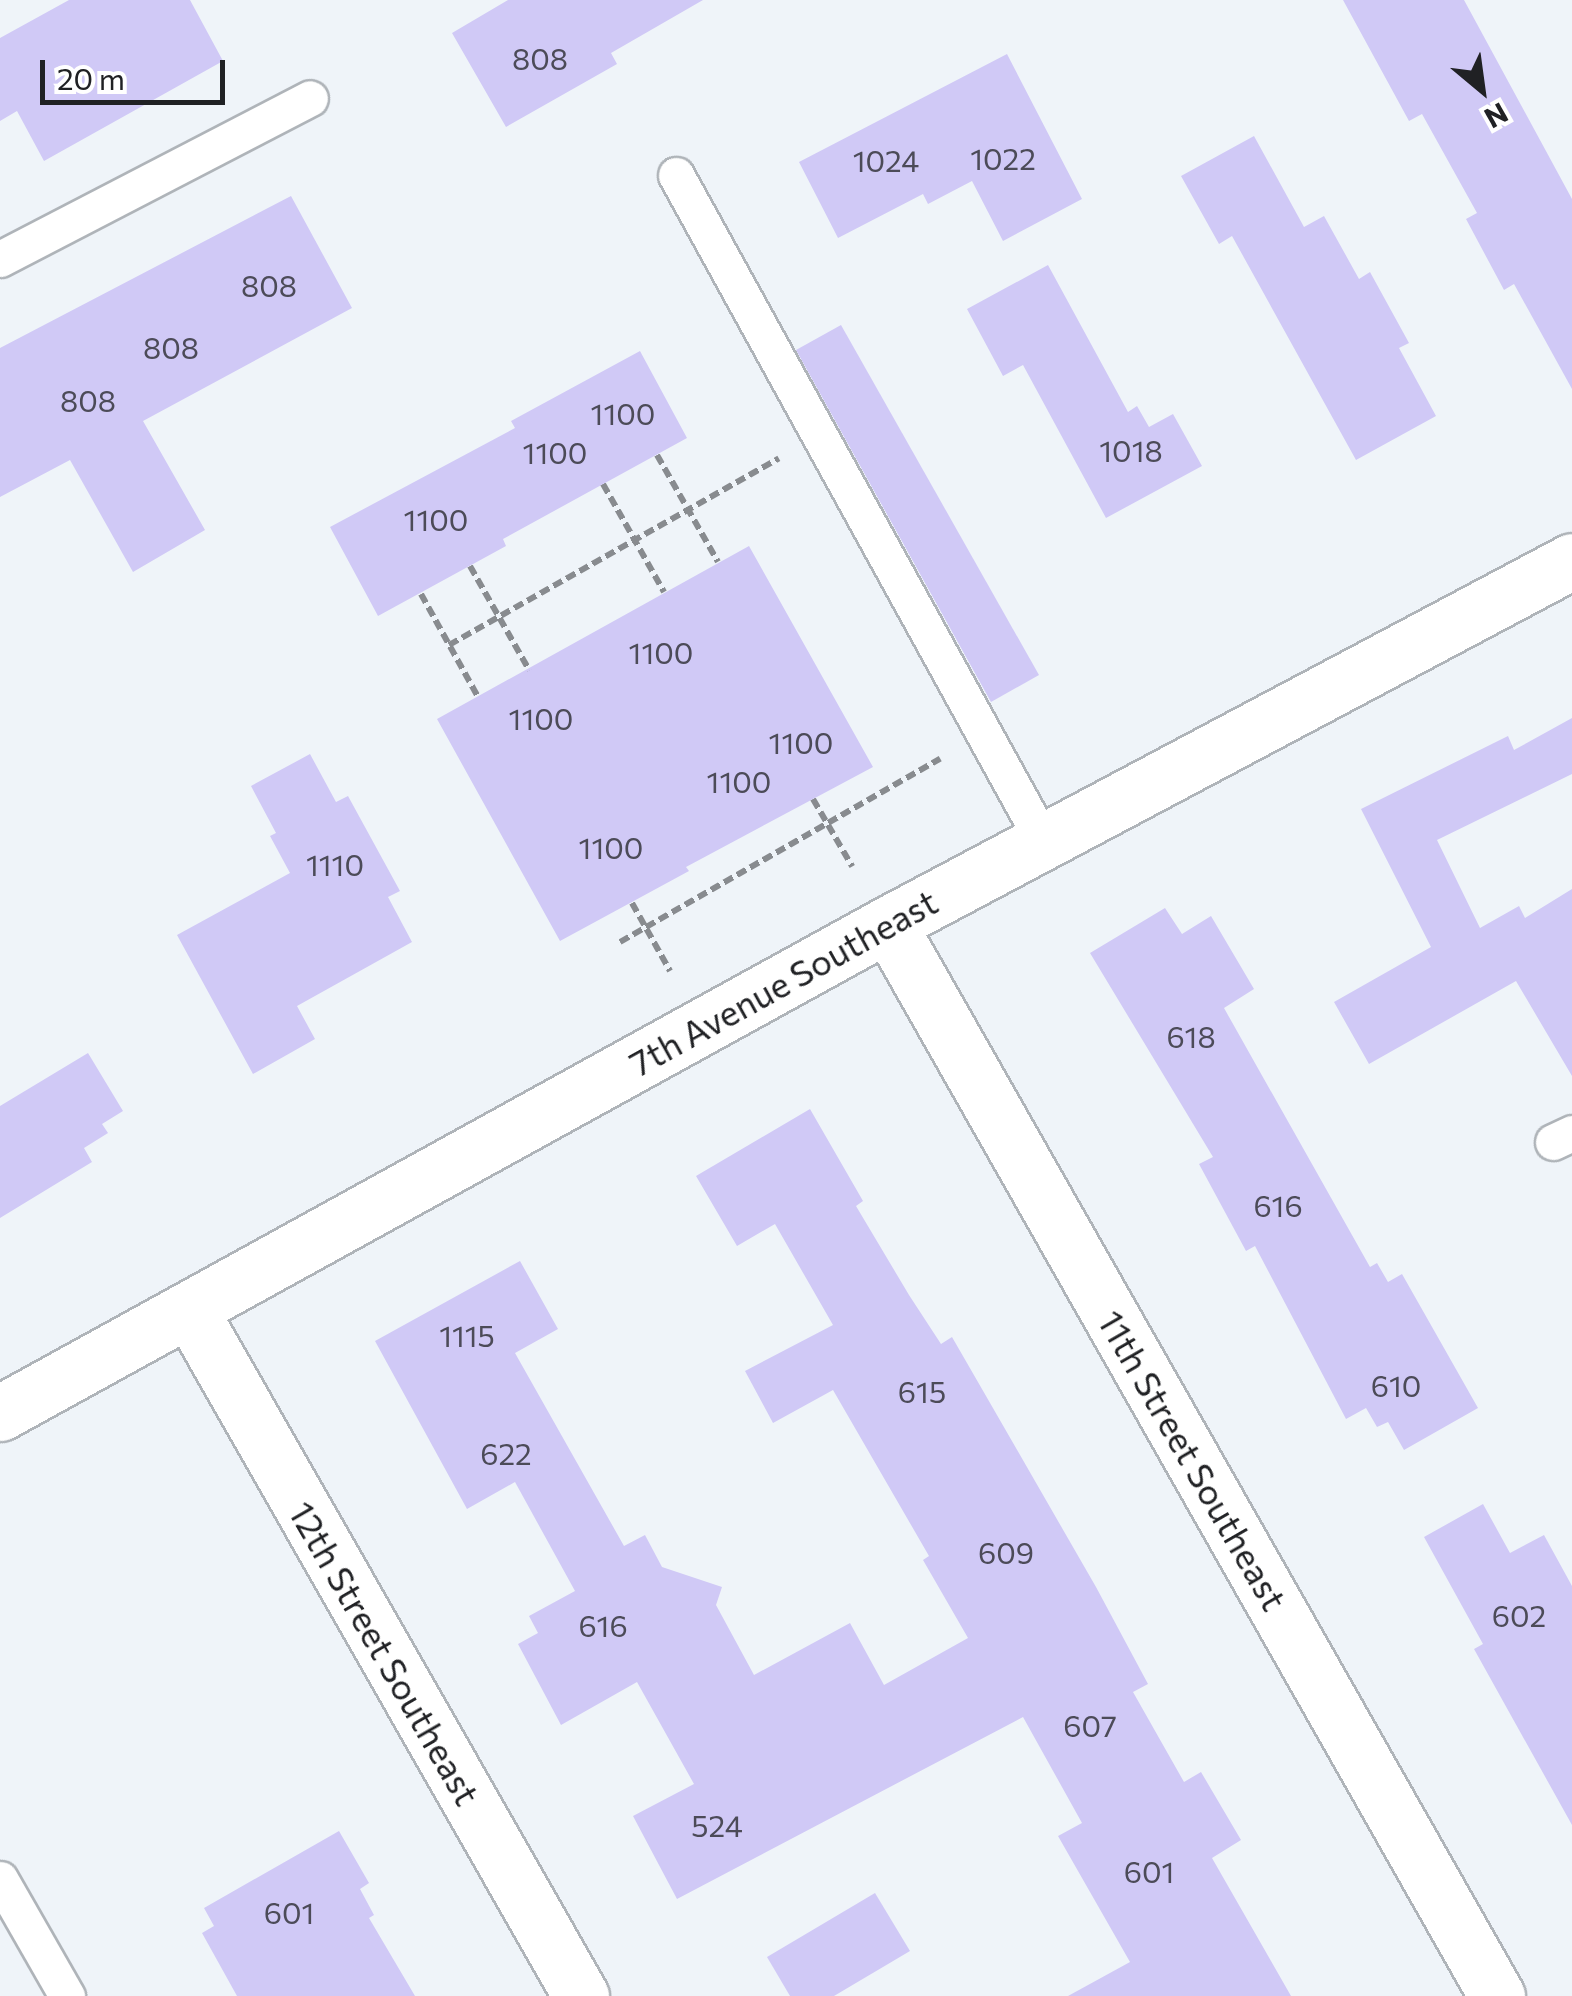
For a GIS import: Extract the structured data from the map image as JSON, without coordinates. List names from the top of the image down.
{
  "streets": {
    "street": ["7th Avenue Southeast", "11th Street Southeast", "12th Street Southeast"]
  },
  "crossings": [
    ["7th Avenue Southeast", "11th Street Southeast"],
    ["7th Avenue Southeast", "12th Street Southeast"]
  ],
  "house_numbers": [
    "808",
    "1022",
    "1024",
    "808",
    "808",
    "808",
    "1100",
    "1018",
    "1100",
    "1100",
    "1100",
    "1100",
    "1100",
    "1100",
    "1100",
    "1110",
    "618",
    "616",
    "1115",
    "610",
    "615",
    "622",
    "609",
    "602",
    "616",
    "607",
    "524",
    "601",
    "601"
  ],
  "scale_bar": "20 m",
  "north": "bottom right"
}
